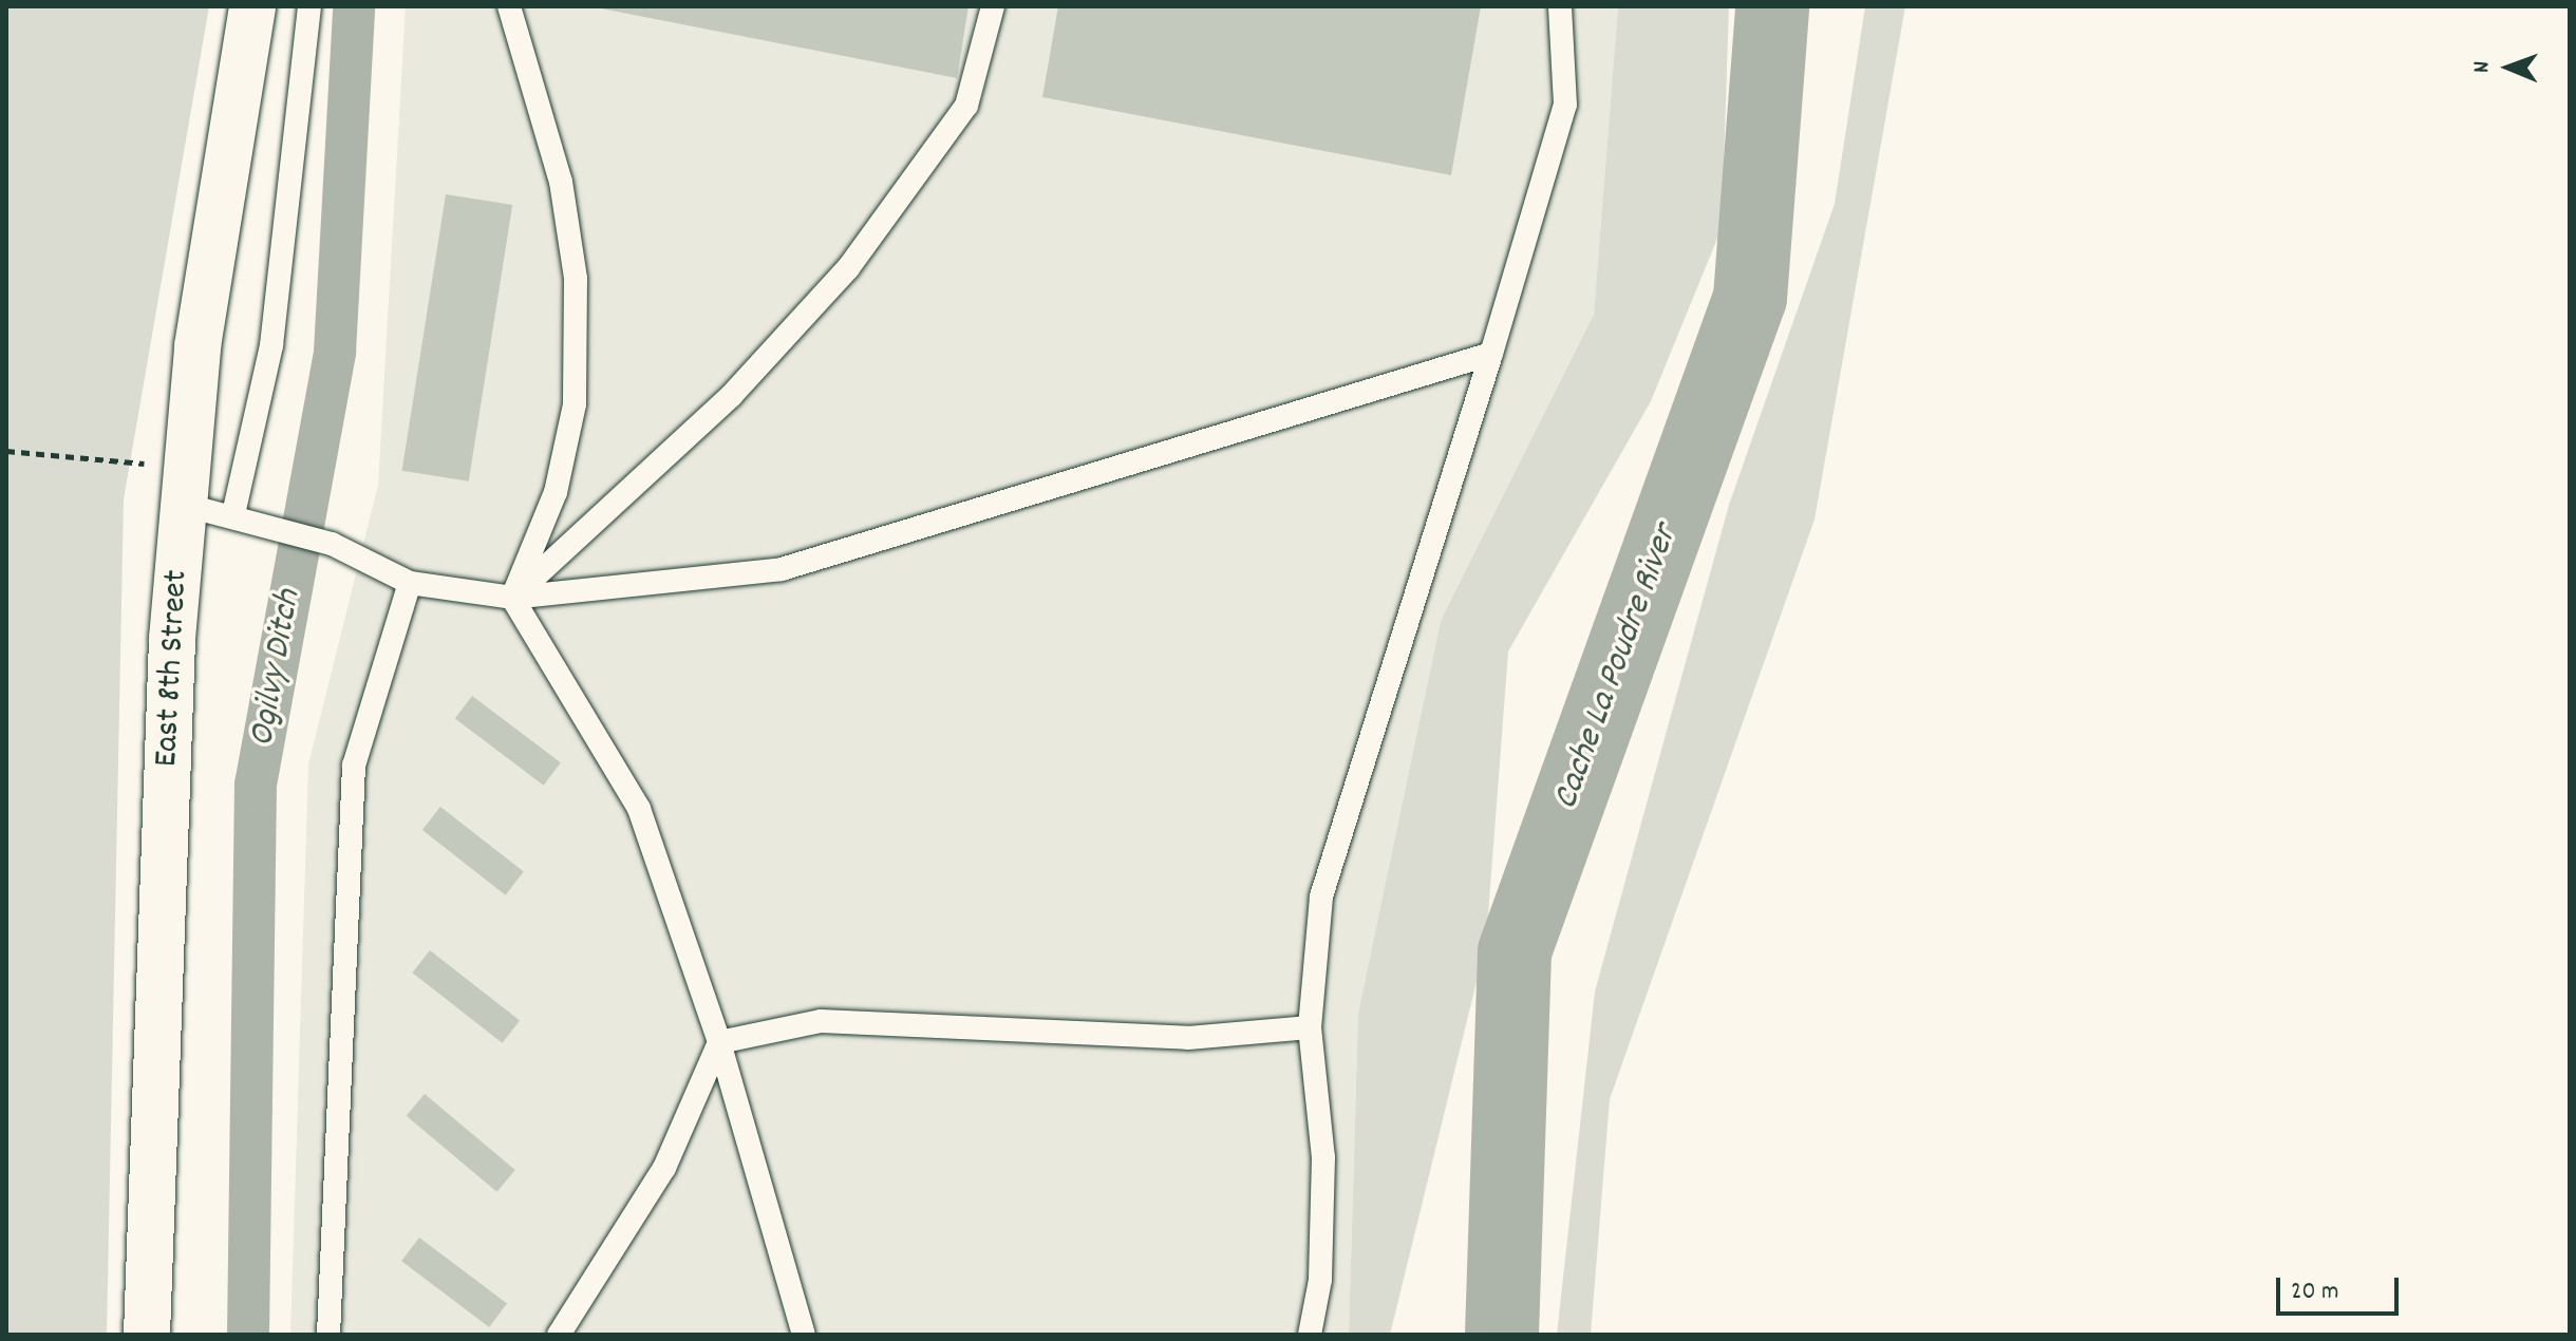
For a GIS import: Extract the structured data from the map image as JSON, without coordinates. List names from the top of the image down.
{
  "streets": {
    "main road": ["East 8th Street"]
  },
  "water": ["Cache La Poudre River", "Ogilvy Ditch"],
  "scale_bar": "20 m",
  "north": "left"
}
